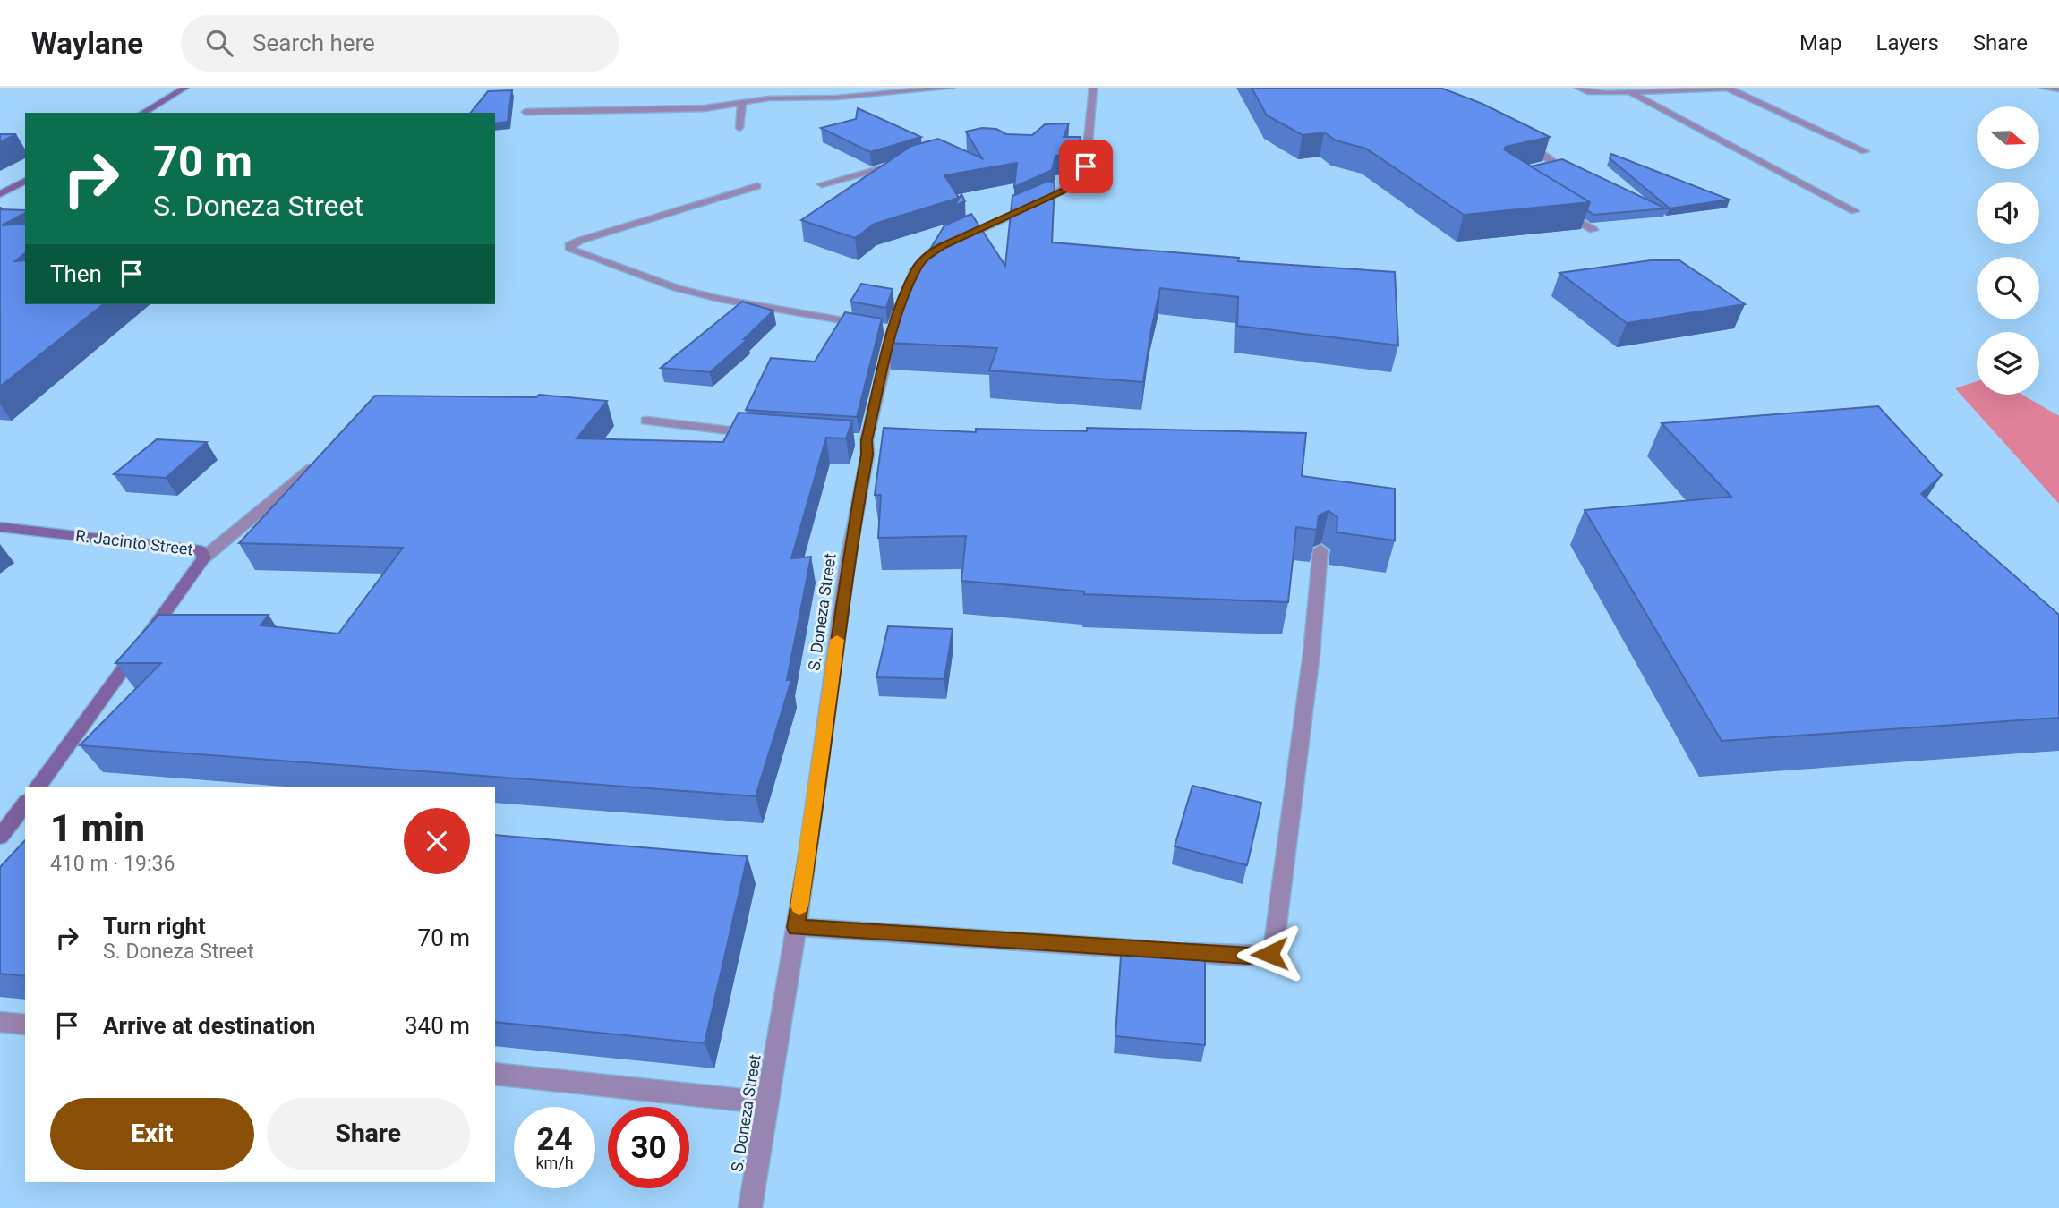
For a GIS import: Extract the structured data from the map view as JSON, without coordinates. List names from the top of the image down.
{
  "streets": {
    "street": ["R. Jacinto Street", "S. Doneza Street"]
  },
  "north": "right",
  "page": {
    "header": "Waylane",
    "search": "Search here",
    "nav": ["Map", "Layers", "Share"],
    "turn": ["70 m", "S. Doneza Street"],
    "then": "Then",
    "heading": ["1 min", "410 m · 19:36"],
    "list": [
      {
        "name": "Turn right",
        "note": "S. Doneza Street",
        "value": "70 m"
      },
      {
        "name": "Arrive at destination",
        "value": "340 m"
      }
    ],
    "buttons": ["Exit", "Share"],
    "speed": "24 km/h",
    "limit": "30"
  }
}
